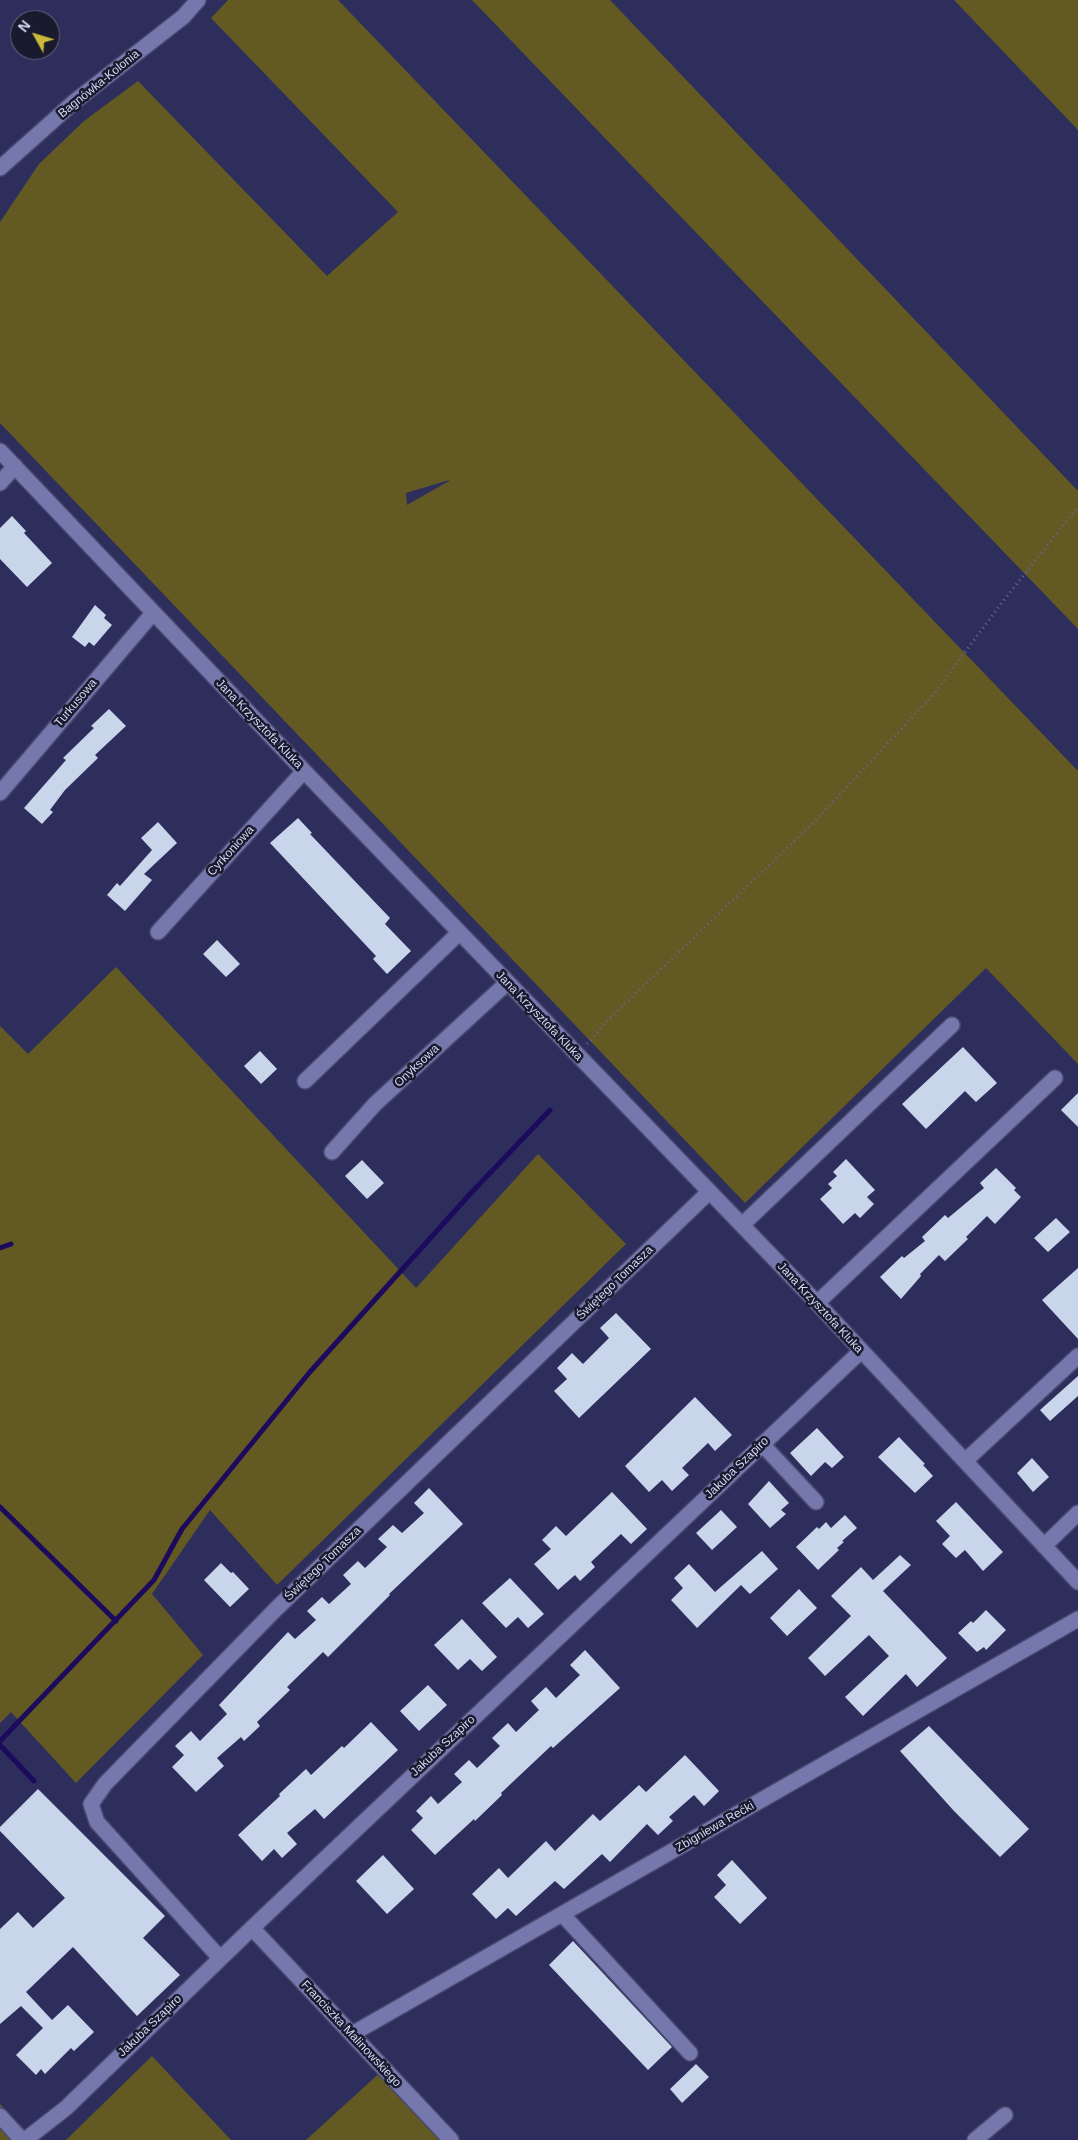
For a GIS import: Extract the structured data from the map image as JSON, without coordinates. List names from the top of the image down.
{
  "streets": {
    "street": [
      "Bagnówka-Kolonia",
      "Turkusowa",
      "Jana Krzysztofa Kluka",
      "Cyrkoniowa",
      "Onyksowa",
      "Świętego Tomasza",
      "Jakuba Szapiro",
      "Zbigniewa Rećki",
      "Franciszka Malinowskiego"
    ]
  },
  "crossings": [
    ["Turkusowa", "Jana Krzysztofa Kluka"],
    ["Jana Krzysztofa Kluka", "Cyrkoniowa"],
    ["Jana Krzysztofa Kluka", "Onyksowa"],
    ["Jana Krzysztofa Kluka", "Świętego Tomasza"],
    ["Jana Krzysztofa Kluka", "Jakuba Szapiro"],
    ["Świętego Tomasza", "Jakuba Szapiro"],
    ["Jakuba Szapiro", "Franciszka Malinowskiego"],
    ["Zbigniewa Rećki", "Franciszka Malinowskiego"]
  ],
  "north": "top left"
}
